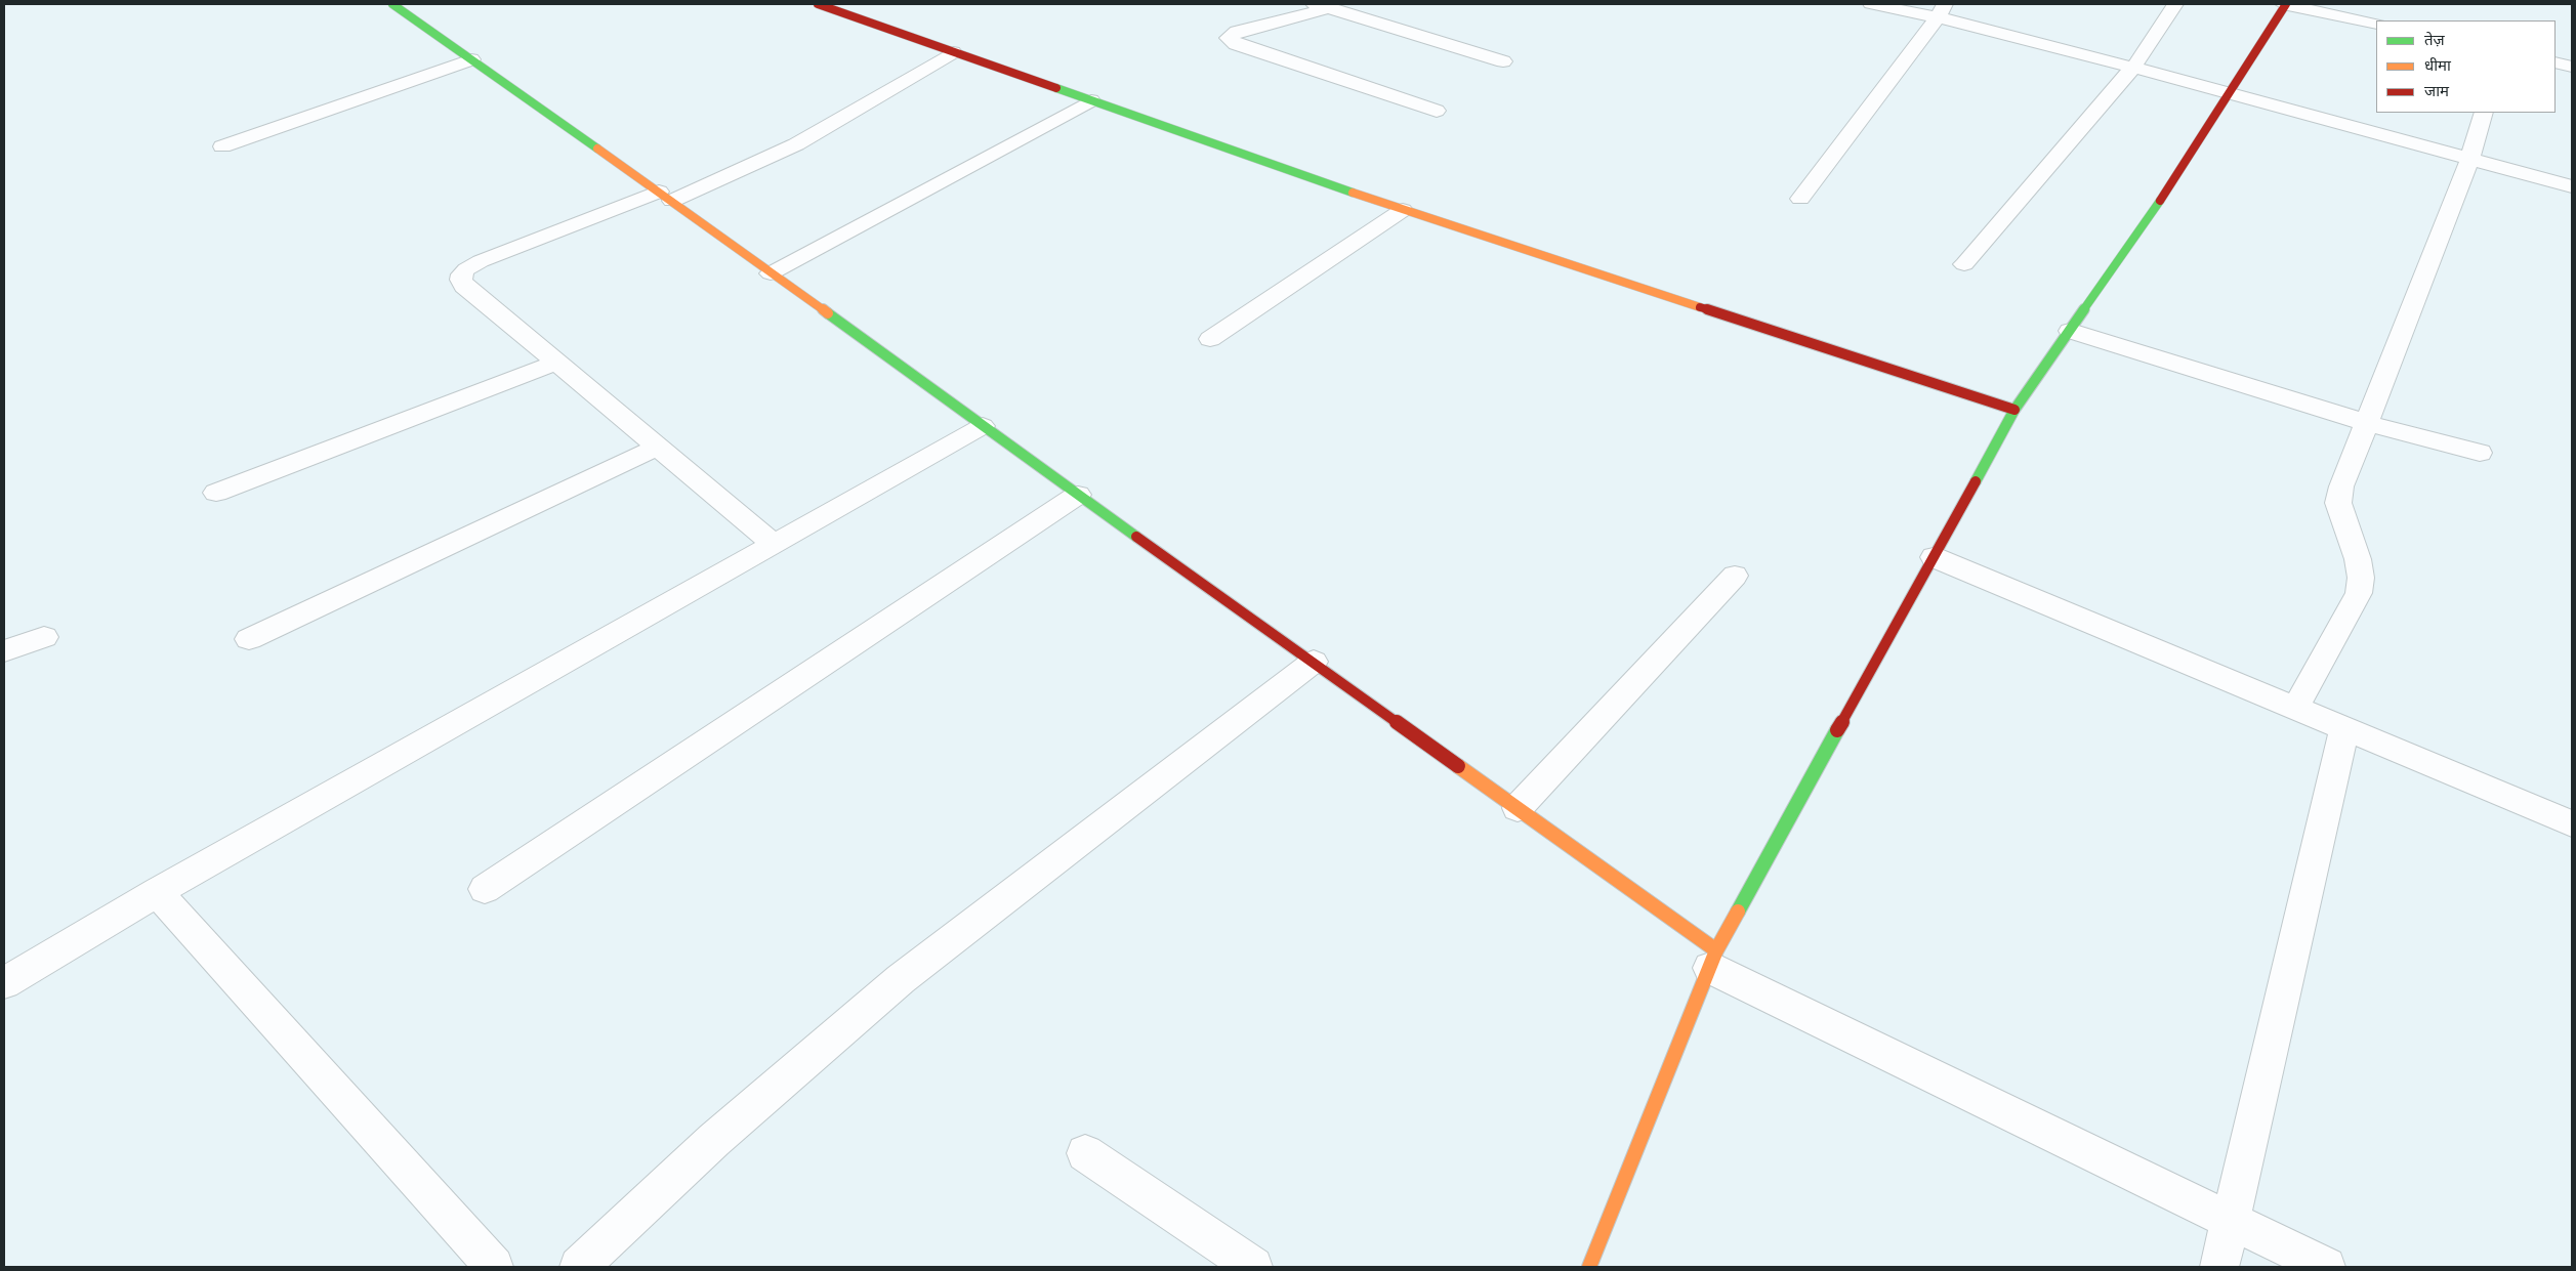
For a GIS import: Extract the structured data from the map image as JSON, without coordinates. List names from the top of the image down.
{
  "legend": ["तेज़", "धीमा", "जाम"]
}
